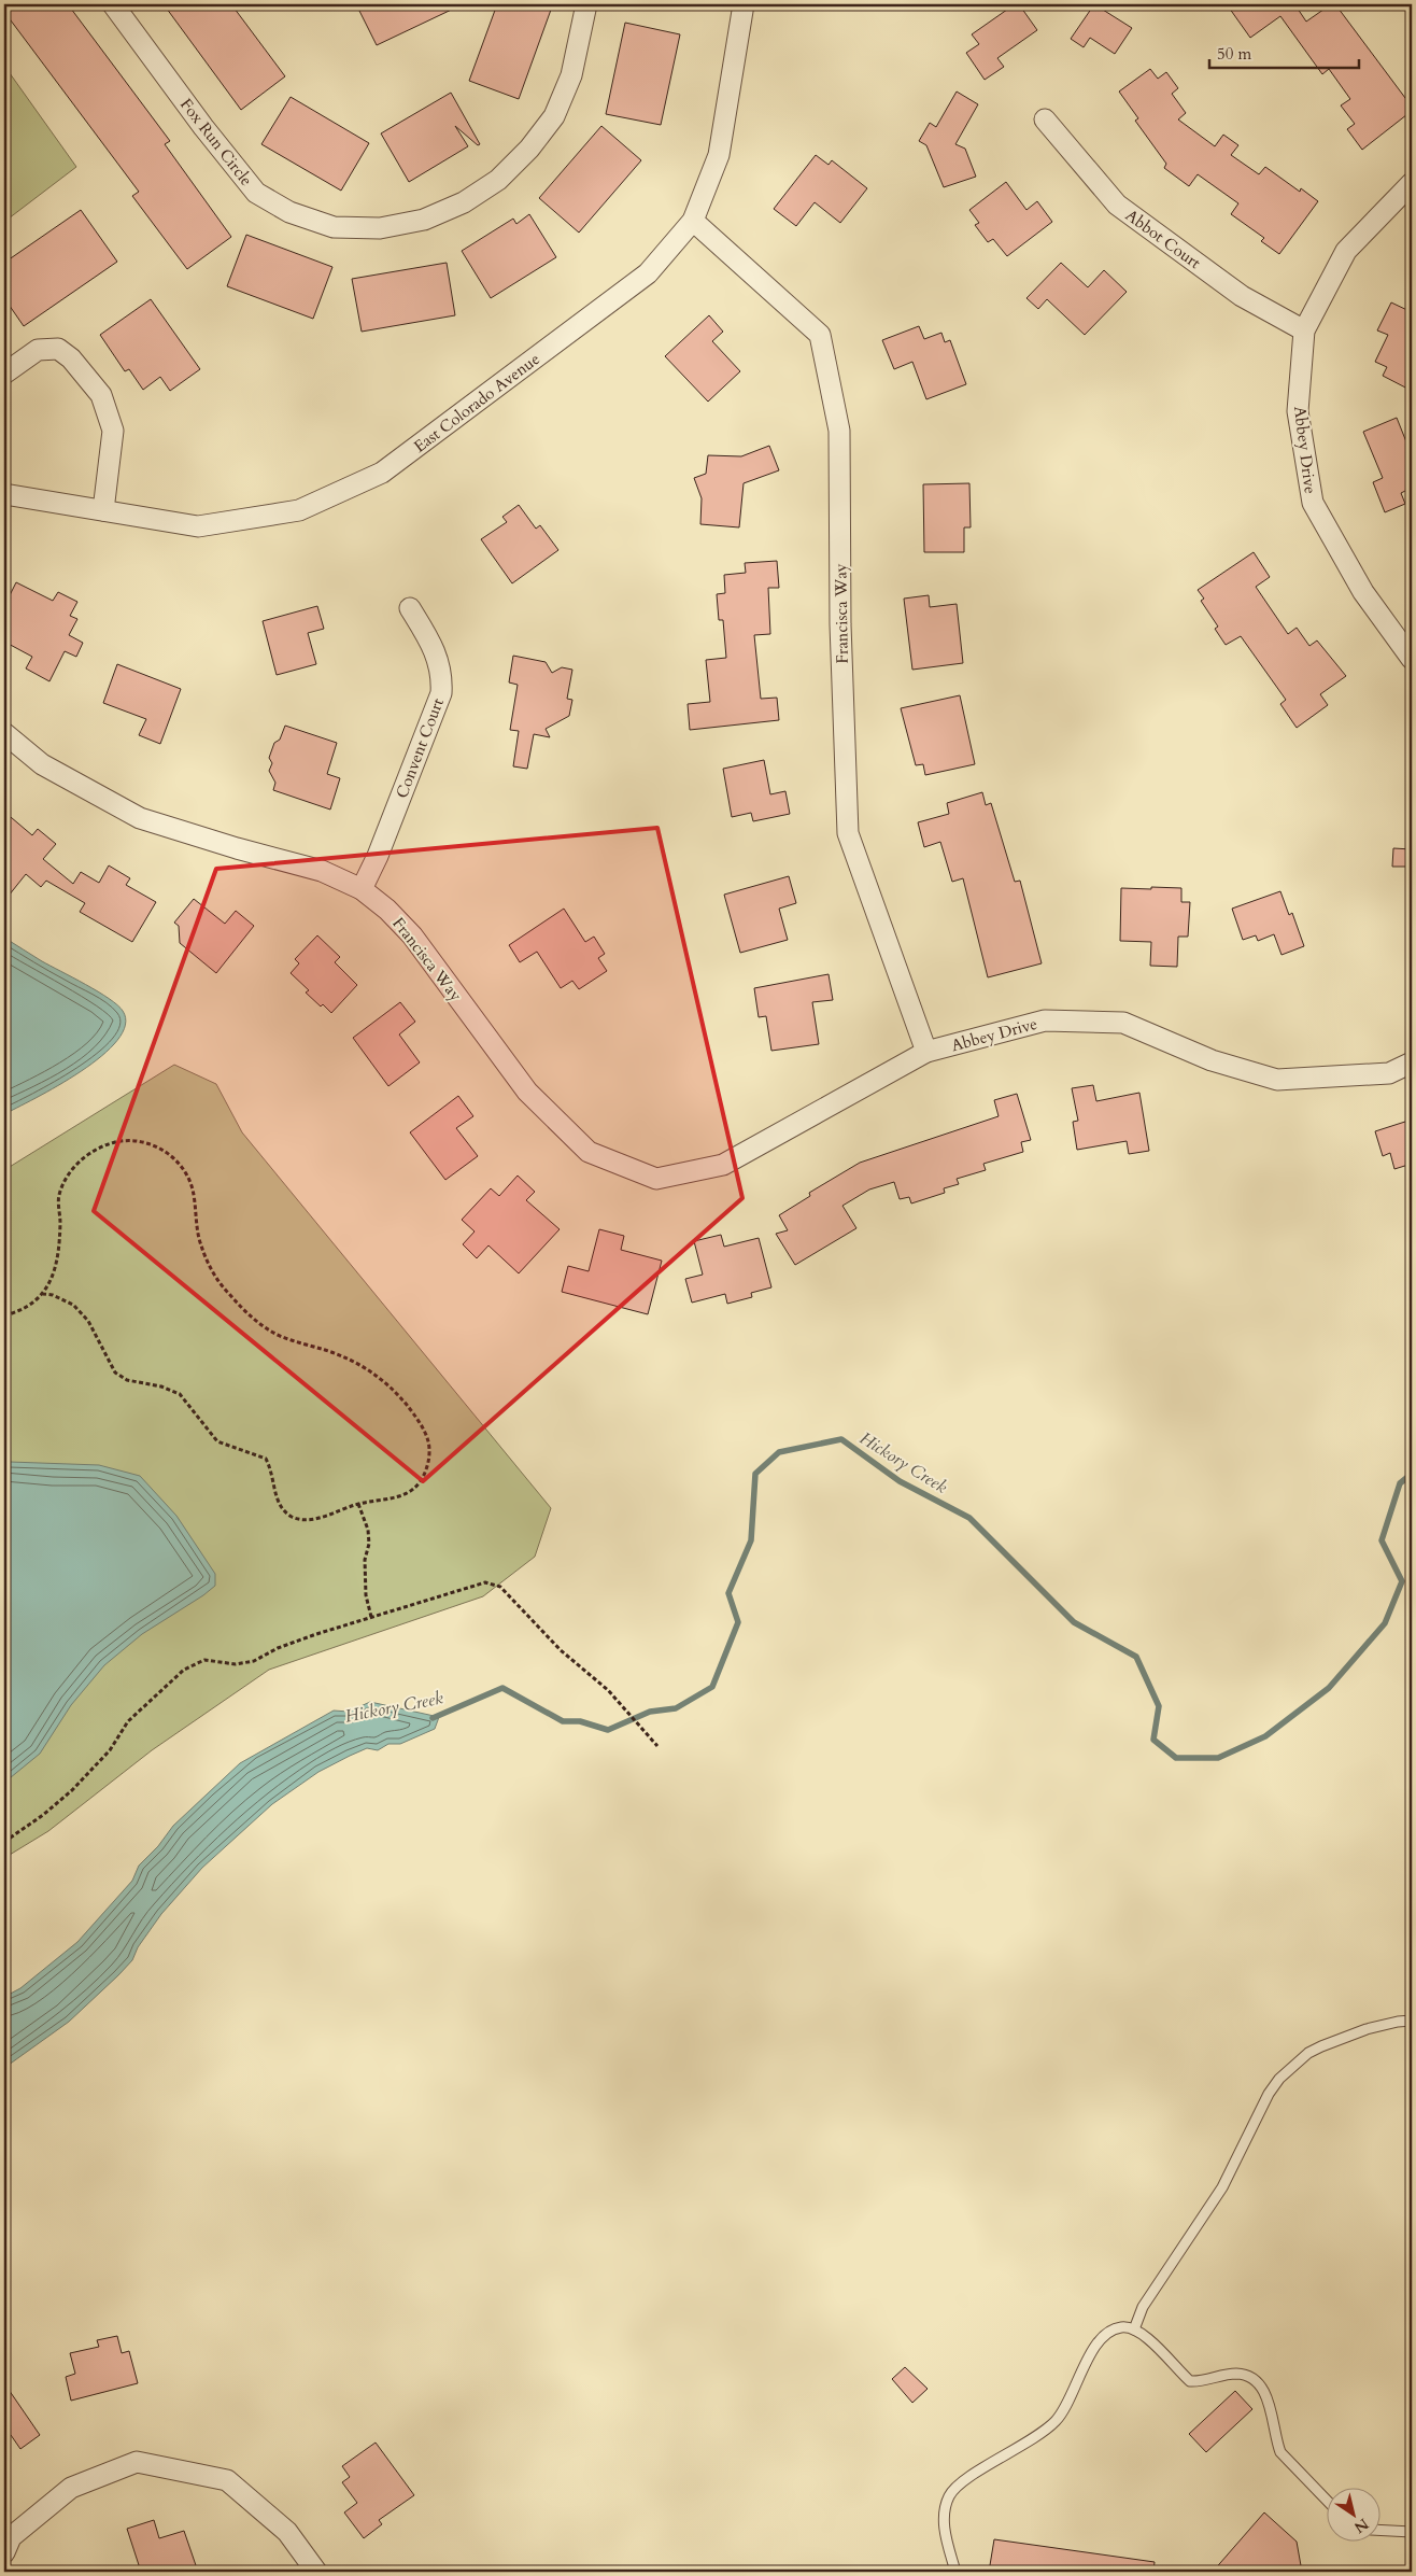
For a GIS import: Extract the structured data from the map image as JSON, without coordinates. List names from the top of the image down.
{
  "streets": {
    "street": [
      "Fox Run Circle",
      "Abbot Court",
      "East Colorado Avenue",
      "Abbey Drive",
      "Francisca Way",
      "Convent Court"
    ]
  },
  "crossings": [
    ["Abbot Court", "Abbey Drive"],
    ["East Colorado Avenue", "Francisca Way"],
    ["Abbey Drive", "Francisca Way"],
    ["Francisca Way", "Convent Court"]
  ],
  "water": ["Hickory Creek"],
  "scale_bar": "50 m",
  "north": "bottom right"
}
